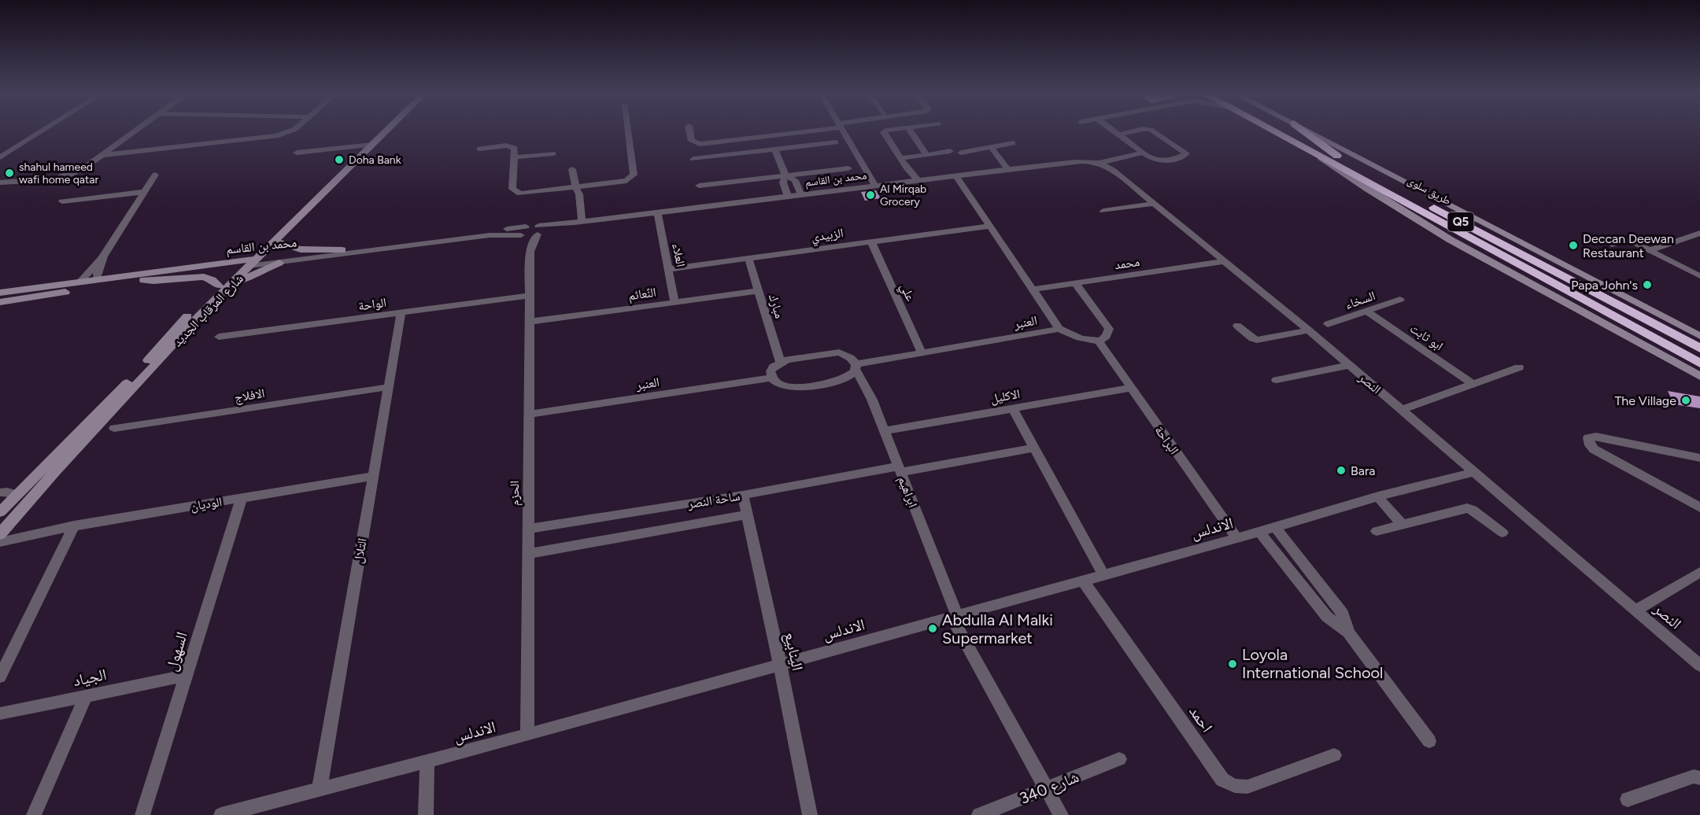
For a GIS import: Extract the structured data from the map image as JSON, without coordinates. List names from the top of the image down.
{
  "streets": {
    "highway": ["طريق سلوى", "Q5"],
    "street": [
      "محمد بن القاسم",
      "الزبيدي",
      "العلاء",
      "محمد",
      "علي",
      "النًعائم",
      "السخاء",
      "الواحة",
      "مبارك",
      "شارع المرقاب الجديد",
      "العنبر",
      "ابو ثابت",
      "النصر",
      "الافلاج",
      "الاكليل",
      "البراحة",
      "ابراهيم",
      "الحزم",
      "ساحة النصر",
      "الوديان",
      "الاندلس",
      "التلال",
      "السهول",
      "الينابيع",
      "الجياد",
      "احمد",
      "شارع 340"
    ]
  },
  "crossings": [
    ["محمد بن القاسم", "العلاء"],
    ["محمد بن القاسم", "شارع المرقاب الجديد"],
    ["محمد بن القاسم", "النصر"],
    ["محمد بن القاسم", "الحزم"],
    ["الزبيدي", "العلاء"],
    ["الزبيدي", "علي"],
    ["الزبيدي", "مبارك"],
    ["العلاء", "النًعائم"],
    ["محمد", "النصر"],
    ["علي", "العنبر"],
    ["النًعائم", "مبارك"],
    ["النًعائم", "الحزم"],
    ["السخاء", "ابو ثابت"],
    ["الواحة", "الحزم"],
    ["الواحة", "التلال"],
    ["شارع المرقاب الجديد", "الوديان"],
    ["العنبر", "ابراهيم"],
    ["العنبر", "الحزم"],
    ["النصر", "الاندلس"],
    ["الافلاج", "التلال"],
    ["الاكليل", "البراحة"],
    ["الاكليل", "ابراهيم"],
    ["البراحة", "الاندلس"],
    ["ابراهيم", "ساحة النصر"],
    ["ابراهيم", "الاندلس"],
    ["ابراهيم", "شارع 340"],
    ["الحزم", "ساحة النصر"],
    ["الحزم", "الاندلس"],
    ["ساحة النصر", "الينابيع"],
    ["الوديان", "التلال"],
    ["الوديان", "السهول"],
    ["الاندلس", "التلال"],
    ["الاندلس", "الينابيع"],
    ["الاندلس", "احمد"],
    ["السهول", "الجياد"]
  ],
  "places": [
    "Doha Bank",
    "shahul hameed wafi home qatar",
    "Al Mirqab Grocery",
    "Deccan Deewan Restaurant",
    "Papa John's",
    "The Village",
    "Bara",
    "Abdulla Al Malki Supermarket",
    "Loyola International School"
  ]
}
